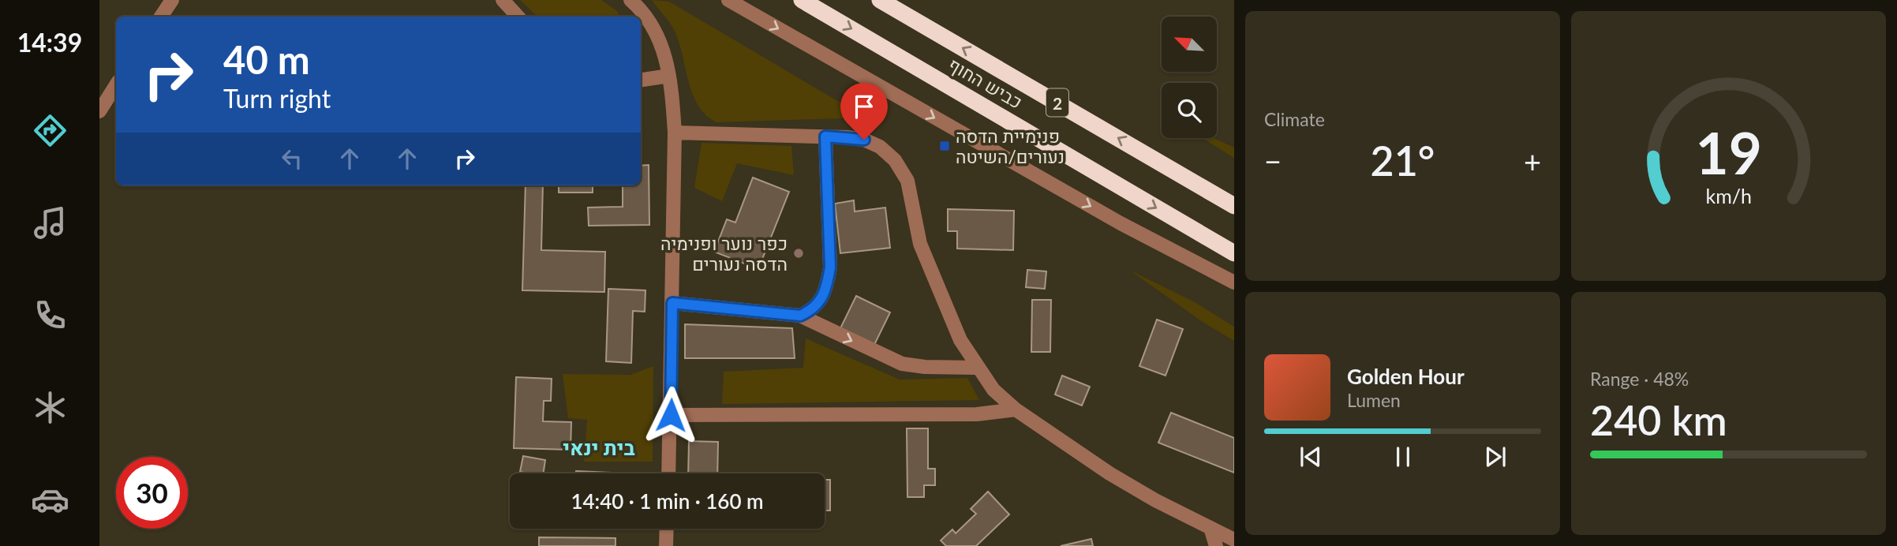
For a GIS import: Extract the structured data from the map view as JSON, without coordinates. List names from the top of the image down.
{
  "streets": {
    "highway": ["כביש החוף", "2"]
  },
  "districts": ["בית ינאי"],
  "places": {
    "transit": ["פנימיית הדסה נעורים/השיטה"],
    "other": ["כפר נוער ופנימיה הדסה נעורים"]
  },
  "north": "top left",
  "page": {
    "tabs": "14:39",
    "tile": [
      "Climate",
      ["Range · 48%", "240 km"]
    ],
    "turn": ["40 m", "Turn right"],
    "heat": ["−", "21°", "+"],
    "song": ["Golden Hour", "Lumen"],
    "limit": "30",
    "trip": "14:40 · 1 min · 160 m",
    "gauge": ["19", "km/h"]
  }
}
